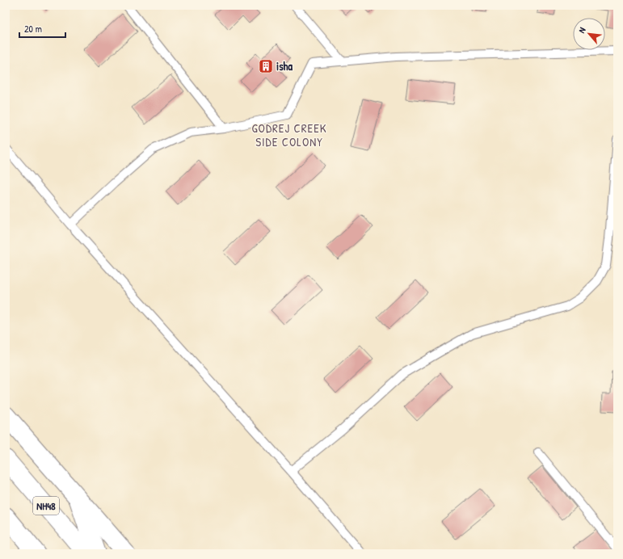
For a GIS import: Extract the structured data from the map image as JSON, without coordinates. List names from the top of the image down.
{
  "streets": {
    "main road": ["NH48"]
  },
  "districts": ["GODREJ CREEK SIDE COLONY"],
  "places": {
    "building": ["isha"]
  },
  "scale_bar": "20 m",
  "north": "top left"
}
